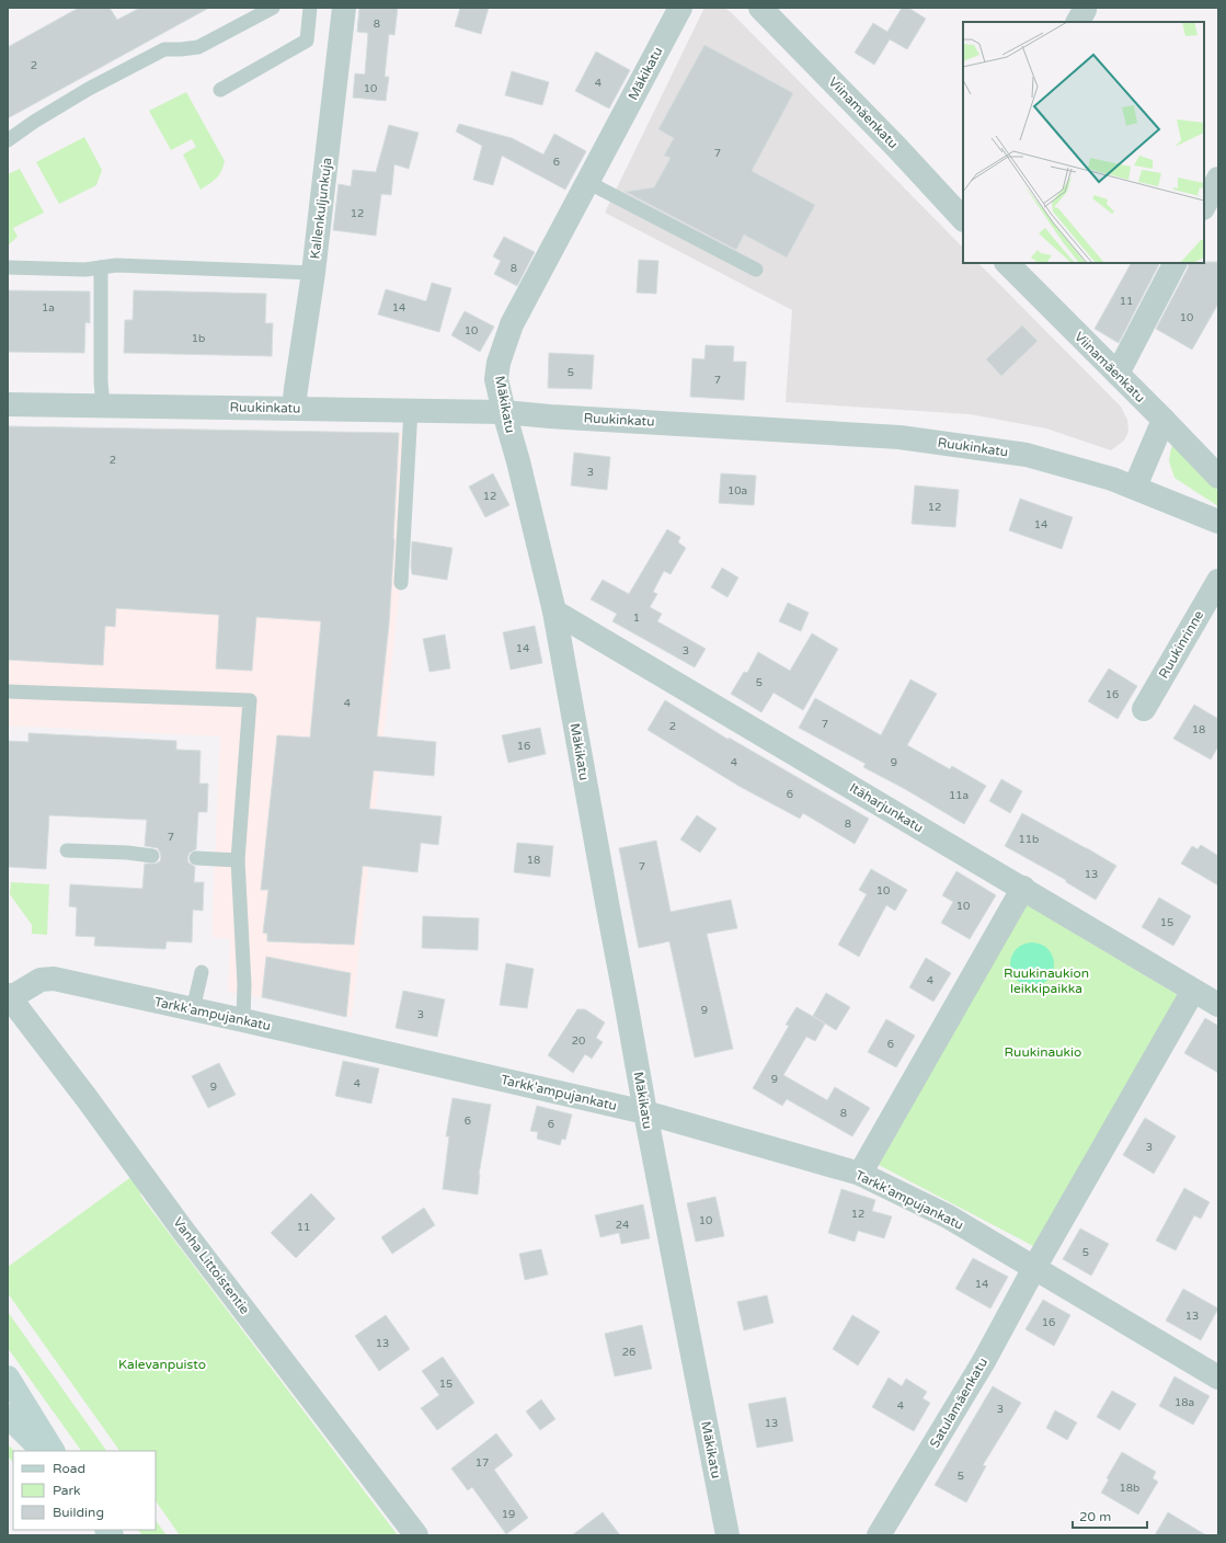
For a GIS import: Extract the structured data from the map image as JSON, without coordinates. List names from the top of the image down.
{
  "streets": {
    "street": [
      "Mäkikatu",
      "Viinamäenkatu",
      "Kallenkuljunkuja",
      "Ruukinkatu",
      "Ruukinrinne",
      "Itäharjunkatu",
      "Tarkk'ampujankatu",
      "Vanha Littoistentie",
      "Satulamäenkatu"
    ]
  },
  "crossings": [
    ["Mäkikatu", "Ruukinkatu"],
    ["Mäkikatu", "Itäharjunkatu"],
    ["Mäkikatu", "Tarkk'ampujankatu"],
    ["Kallenkuljunkuja", "Ruukinkatu"],
    ["Tarkk'ampujankatu", "Vanha Littoistentie"],
    ["Tarkk'ampujankatu", "Satulamäenkatu"]
  ],
  "parks": ["Ruukinaukion leikkipaikka", "Ruukinaukio", "Kalevanpuisto"],
  "house_numbers": [
    "8",
    "2",
    "4",
    "10",
    "7",
    "6",
    "12",
    "8",
    "11",
    "1a",
    "14",
    "10",
    "10",
    "1b",
    "5",
    "7",
    "2",
    "3",
    "10a",
    "12",
    "12",
    "14",
    "1",
    "14",
    "3",
    "5",
    "16",
    "4",
    "7",
    "2",
    "18",
    "16",
    "4",
    "9",
    "6",
    "11a",
    "8",
    "7",
    "11b",
    "18",
    "7",
    "13",
    "10",
    "10",
    "15",
    "4",
    "9",
    "3",
    "20",
    "6",
    "9",
    "4",
    "9",
    "8",
    "6",
    "6",
    "3",
    "12",
    "10",
    "24",
    "11",
    "5",
    "14",
    "13",
    "16",
    "13",
    "26",
    "15",
    "18a",
    "4",
    "3",
    "13",
    "17",
    "5",
    "18b",
    "19"
  ],
  "legend": ["Road", "Park", "Building"],
  "scale_bar": "20 m"
}
